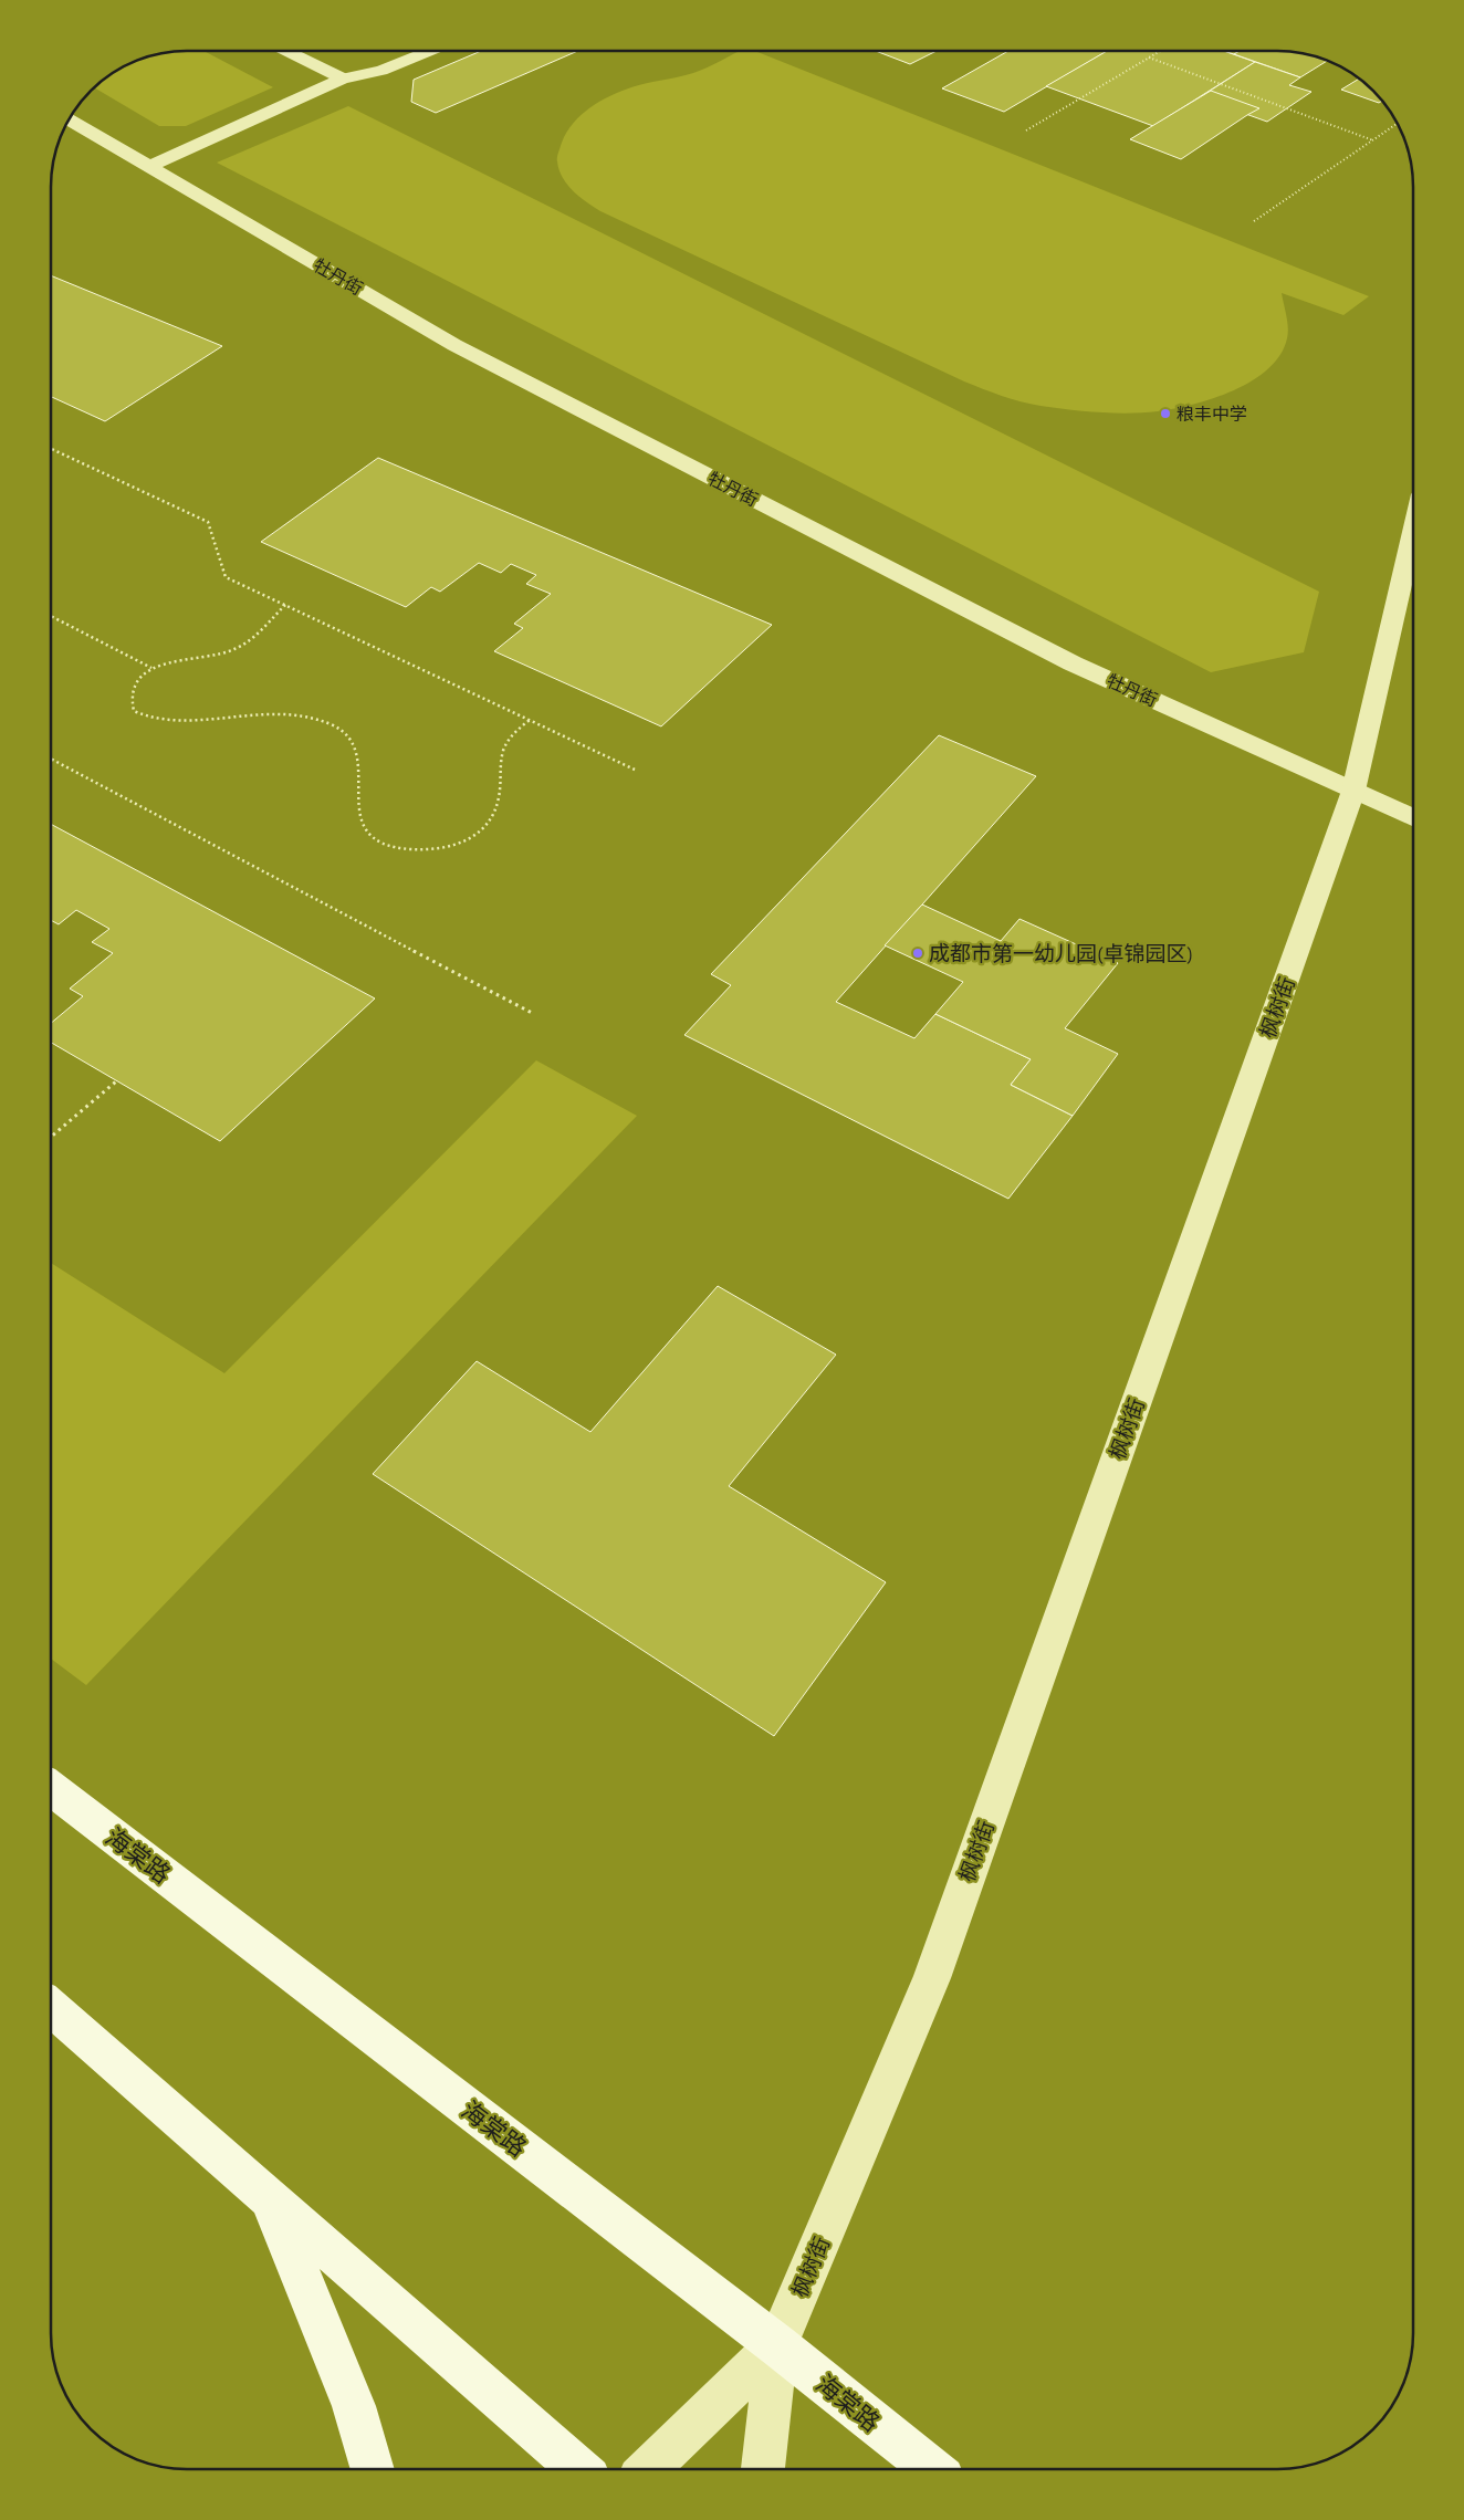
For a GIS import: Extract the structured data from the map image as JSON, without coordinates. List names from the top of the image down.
{
  "streets": {
    "main road": ["海棠路"],
    "street": ["牡丹街", "枫树街"]
  },
  "crossings": [
    ["牡丹街", "枫树街"],
    ["枫树街", "海棠路"]
  ],
  "places": ["粮丰中学", "成都市第一幼儿园(卓锦园区)"]
}
